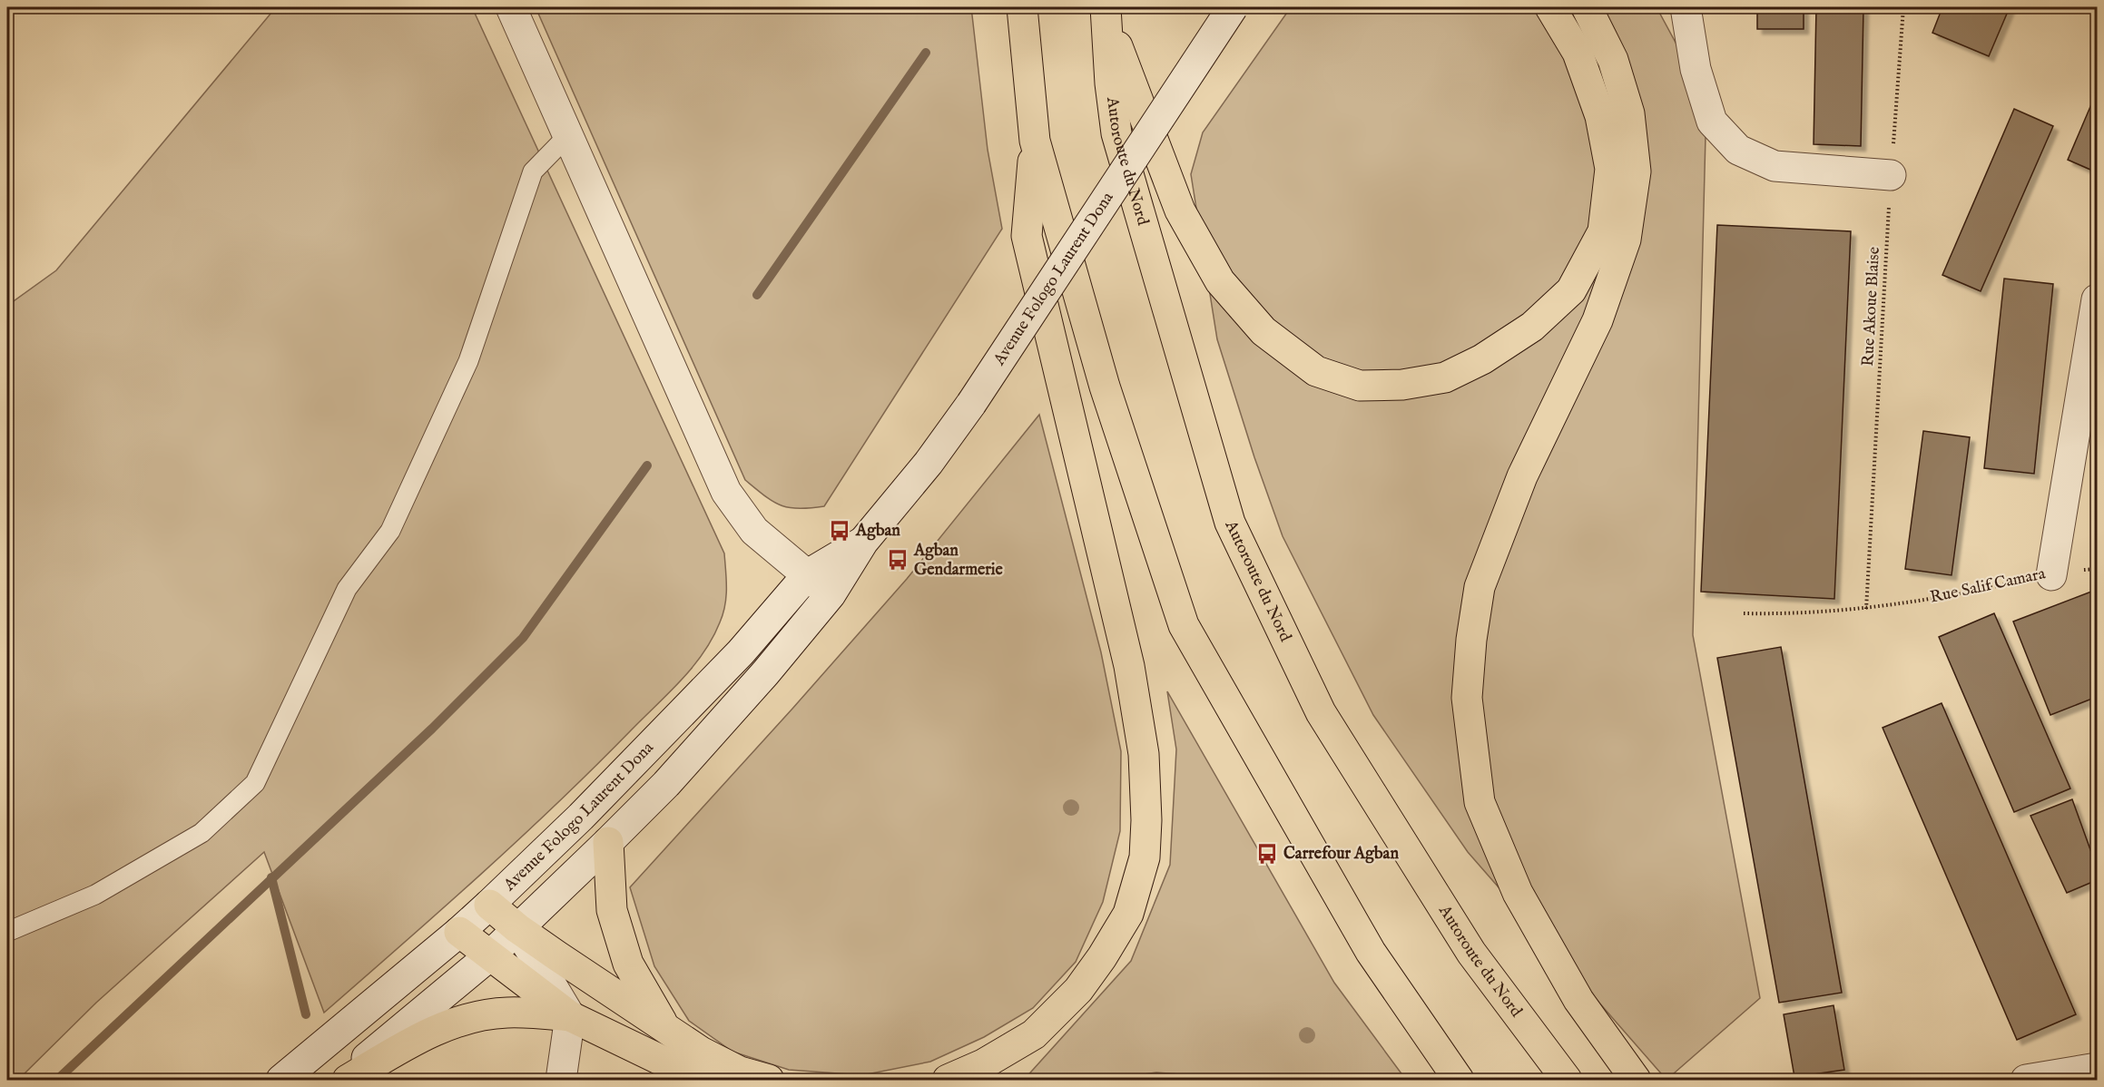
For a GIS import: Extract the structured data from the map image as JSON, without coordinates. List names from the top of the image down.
{
  "streets": {
    "highway": ["Autoroute du Nord"],
    "main road": ["Avenue Fologo Laurent Dona", "Rue Salif Camara"],
    "path": ["Rue Akoue Blaise"]
  },
  "crossings": [
    ["Rue Akoue Blaise", "Rue Salif Camara"]
  ],
  "places": {
    "bus stop": ["Agban", "Agban Gendarmerie", "Carrefour Agban"]
  }
}
